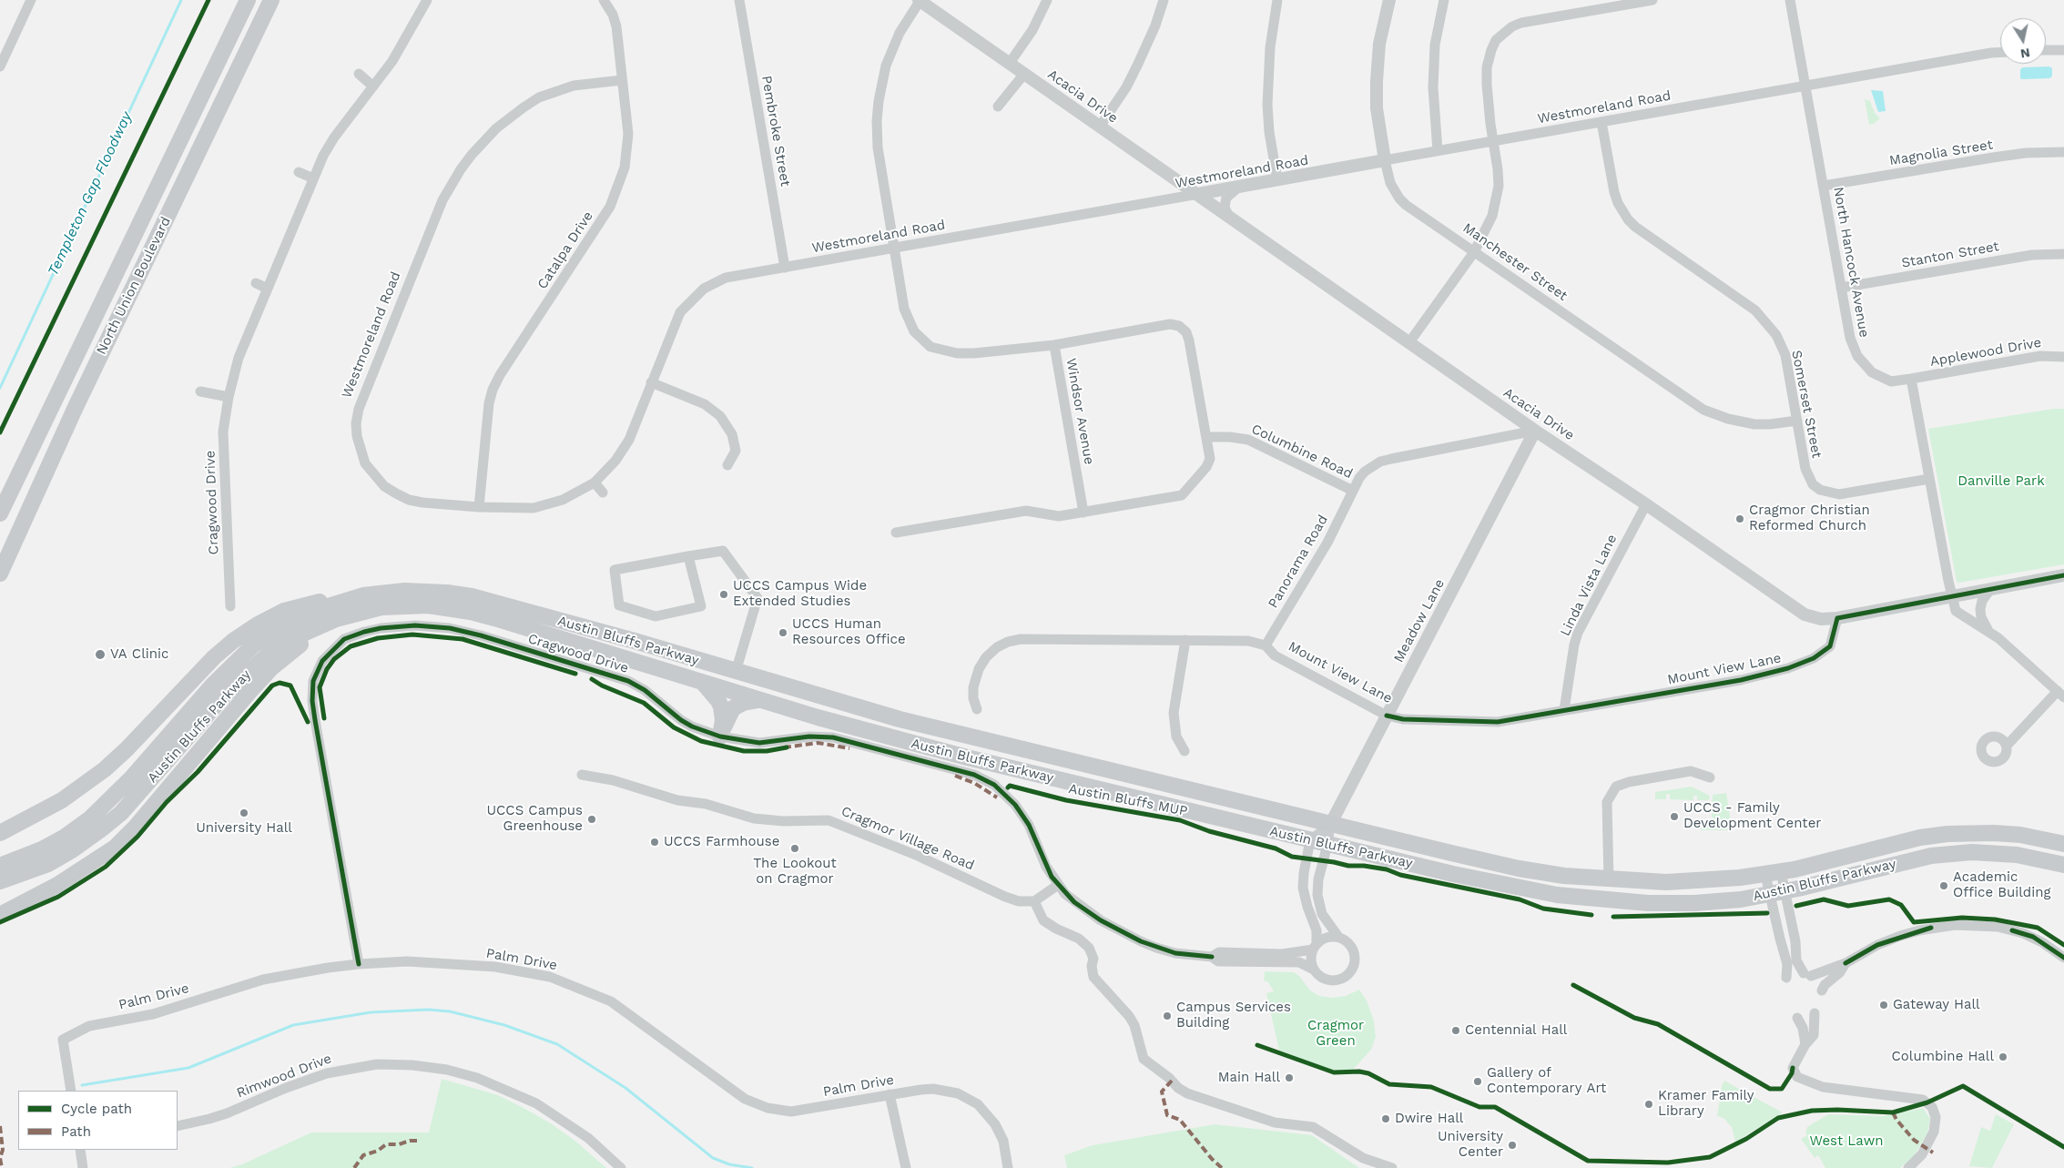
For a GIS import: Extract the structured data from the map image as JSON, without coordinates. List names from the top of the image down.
{
  "streets": {
    "main road": ["North Union Boulevard", "Austin Bluffs Parkway"],
    "street": [
      "Acacia Drive",
      "Westmoreland Road",
      "Pembroke Street",
      "Magnolia Street",
      "Catalpa Drive",
      "Stanton Street",
      "Manchester Street",
      "North Hancock Avenue",
      "Applewood Drive",
      "Somerset Street",
      "Windsor Avenue",
      "Columbine Road",
      "Cragwood Drive",
      "Panorama Road",
      "Linda Vista Lane",
      "Meadow Lane",
      "Mount View Lane",
      "Cragmor Village Road",
      "Palm Drive",
      "Rimwood Drive"
    ],
    "cycle path": ["Austin Bluffs MUP"]
  },
  "crossings": [
    ["Acacia Drive", "Westmoreland Road"],
    ["Acacia Drive", "Windsor Avenue"],
    ["Acacia Drive", "Columbine Road"],
    ["Acacia Drive", "Linda Vista Lane"],
    ["Acacia Drive", "Meadow Lane"],
    ["Acacia Drive", "Mount View Lane"],
    ["Westmoreland Road", "Pembroke Street"],
    ["Westmoreland Road", "Catalpa Drive"],
    ["Westmoreland Road", "Manchester Street"],
    ["Westmoreland Road", "North Hancock Avenue"],
    ["Westmoreland Road", "Somerset Street"],
    ["Westmoreland Road", "Windsor Avenue"],
    ["Magnolia Street", "North Hancock Avenue"],
    ["Stanton Street", "North Hancock Avenue"],
    ["Manchester Street", "Somerset Street"],
    ["North Hancock Avenue", "Applewood Drive"],
    ["Columbine Road", "Panorama Road"],
    ["Columbine Road", "Meadow Lane"],
    ["Cragwood Drive", "Meadow Lane"],
    ["Cragwood Drive", "Palm Drive"],
    ["Panorama Road", "Mount View Lane"],
    ["Linda Vista Lane", "Mount View Lane"],
    ["Meadow Lane", "Austin Bluffs Parkway"],
    ["Meadow Lane", "Mount View Lane"]
  ],
  "water": ["Templeton Gap Floodway"],
  "parks": ["Danville Park", "Cragmor Green", "West Lawn"],
  "places": [
    "Cragmor Christian Reformed Church",
    "UCCS Campus Wide Extended Studies",
    "UCCS Human Resources Office",
    "VA Clinic",
    "University Hall",
    "UCCS - Family Development Center",
    "UCCS Campus Greenhouse",
    "UCCS Farmhouse",
    "The Lookout on Cragmor",
    "Academic Office Building",
    "Gateway Hall",
    "Campus Services Building",
    "Centennial Hall",
    "Columbine Hall",
    "Main Hall",
    "Gallery of Contemporary Art",
    "Kramer Family Library",
    "Dwire Hall",
    "University Center"
  ],
  "legend": ["Cycle path", "Path"],
  "north": "bottom"
}
